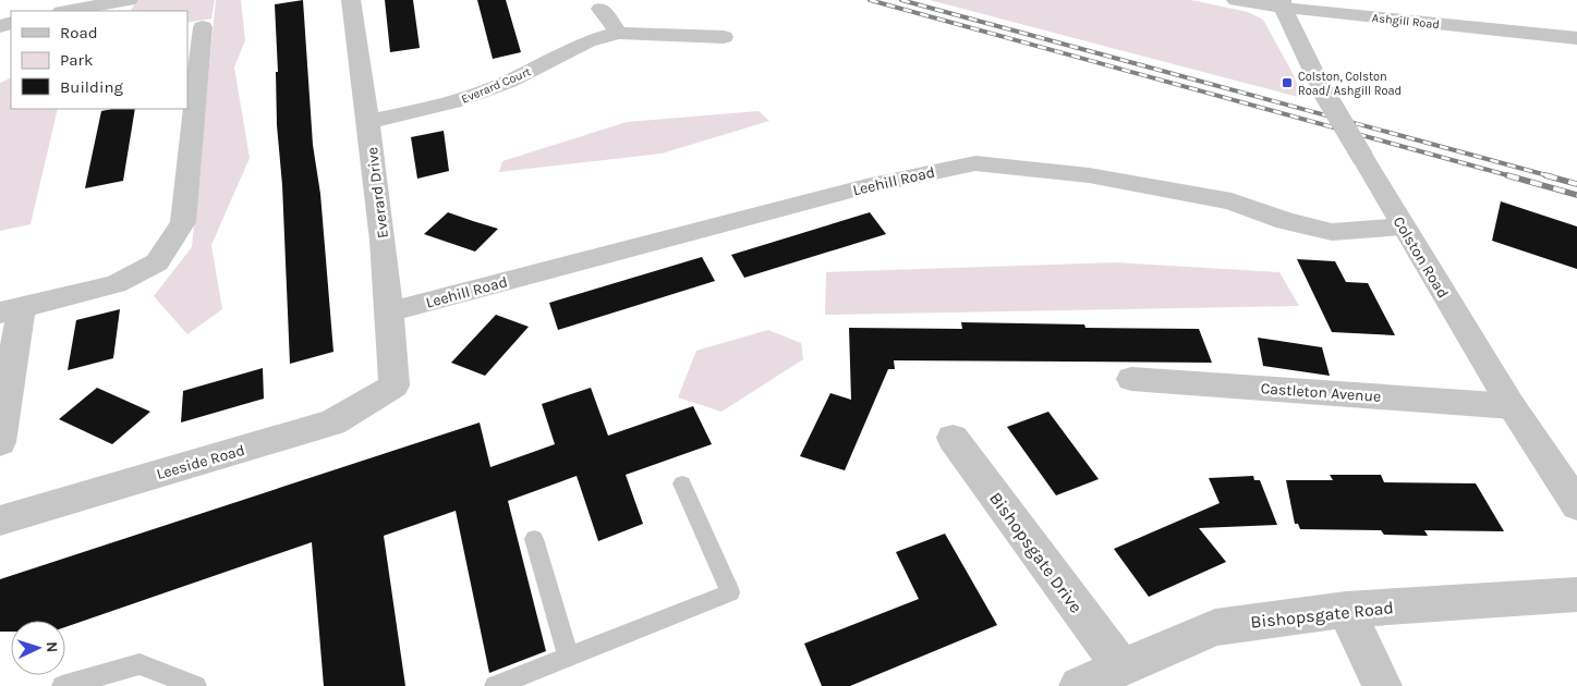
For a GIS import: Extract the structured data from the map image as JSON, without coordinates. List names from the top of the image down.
{
  "streets": {
    "street": [
      "Ashgill Road",
      "Everard Court",
      "Leehill Road",
      "Everard Drive",
      "Colston Road",
      "Castleton Avenue",
      "Leeside Road",
      "Bishopsgate Drive",
      "Bishopsgate Road"
    ]
  },
  "crossings": [
    ["Ashgill Road", "Colston Road"],
    ["Everard Court", "Everard Drive"],
    ["Leehill Road", "Everard Drive"],
    ["Leehill Road", "Colston Road"],
    ["Everard Drive", "Leeside Road"],
    ["Colston Road", "Castleton Avenue"],
    ["Bishopsgate Drive", "Bishopsgate Road"]
  ],
  "places": {
    "transit": ["Colston, Colston Road/ Ashgill Road"]
  },
  "legend": ["Road", "Park", "Building"],
  "north": "right"
}
